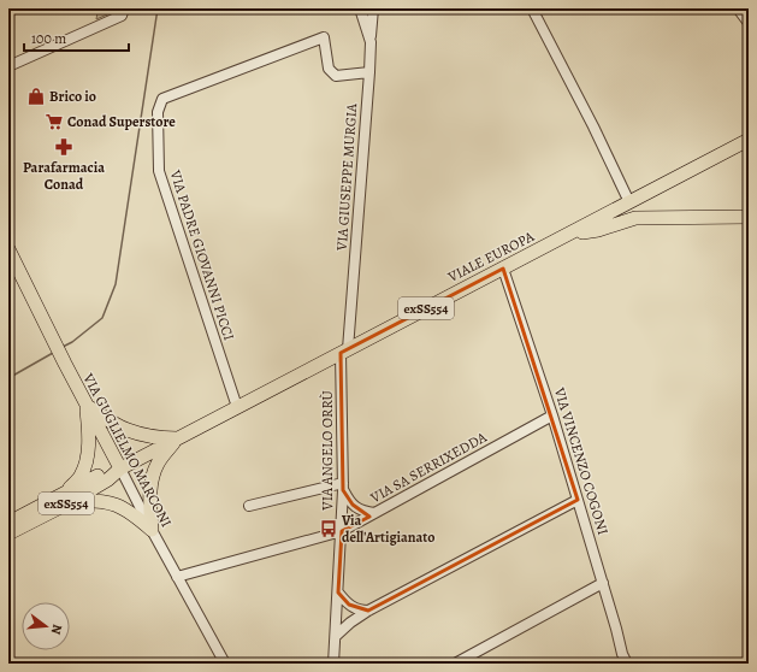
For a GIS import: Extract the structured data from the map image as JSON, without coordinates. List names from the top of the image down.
{
  "streets": {
    "main road": ["VIALE EUROPA", "exSS554", "VIA GUGLIELMO MARCONI"],
    "street": [
      "VIA GIUSEPPE MURGIA",
      "VIA PADRE GIOVANNI PICCI",
      "VIA ANGELO ORRÙ",
      "VIA VINCENZO COGONI",
      "VIA SA SERRIXEDDA"
    ]
  },
  "crossings": [
    ["VIA GIUSEPPE MURGIA", "VIA PADRE GIOVANNI PICCI"],
    ["VIA GIUSEPPE MURGIA", "VIALE EUROPA"],
    ["VIA GIUSEPPE MURGIA", "VIA ANGELO ORRÙ"],
    ["VIA PADRE GIOVANNI PICCI", "VIALE EUROPA"],
    ["VIALE EUROPA", "VIA GUGLIELMO MARCONI"],
    ["VIALE EUROPA", "VIA ANGELO ORRÙ"],
    ["VIALE EUROPA", "VIA VINCENZO COGONI"],
    ["VIA GUGLIELMO MARCONI", "VIA SA SERRIXEDDA"],
    ["VIA ANGELO ORRÙ", "VIA SA SERRIXEDDA"],
    ["VIA VINCENZO COGONI", "VIA SA SERRIXEDDA"]
  ],
  "places": {
    "shop": ["Brico io"],
    "supermarket": ["Conad Superstore"],
    "pharmacy": ["Parafarmacia Conad"],
    "bus stop": ["Via dell'Artigianato"]
  },
  "scale_bar": "100 m",
  "north": "right"
}
